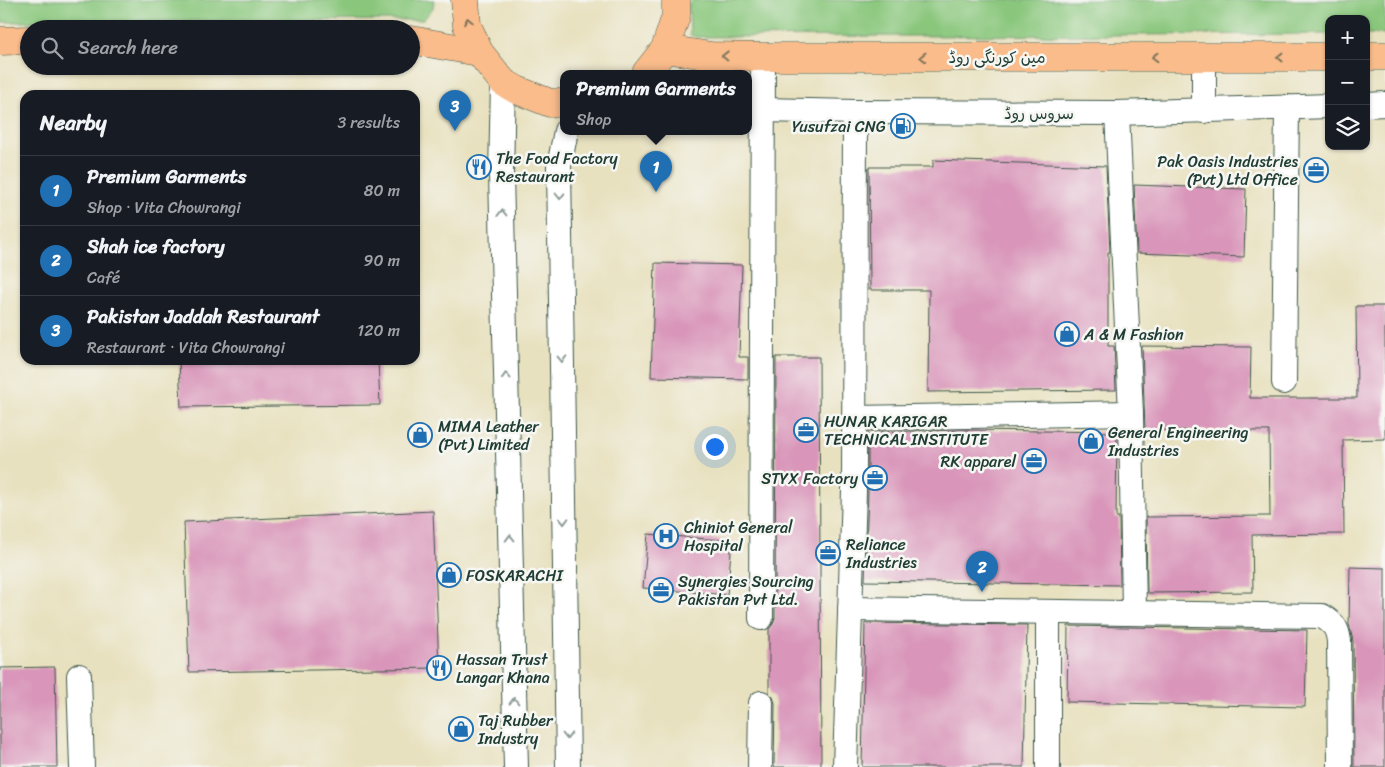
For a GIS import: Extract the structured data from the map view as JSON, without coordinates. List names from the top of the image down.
{
  "streets": {
    "main road": ["مین کورنگی روڈ"],
    "street": ["سروس روڈ"]
  },
  "one_way": ["مین کورنگی روڈ"],
  "places": {
    "fuel station": ["Yusufzai CNG"],
    "restaurant": ["The Food Factory Restaurant", "Hassan Trust Langar Khana"],
    "office": [
      "Pak Oasis Industries (Pvt) Ltd Office",
      "HUNAR KARIGAR TECHNICAL INSTITUTE",
      "RK apparel",
      "STYX Factory",
      "Reliance Industries",
      "Synergies Sourcing Pakistan Pvt Ltd."
    ],
    "shop": [
      "A & M Fashion",
      "MIMA Leather (Pvt) Limited",
      "General Engineering Industries",
      "FOSKARACHI",
      "Taj Rubber Industry"
    ],
    "hospital": ["Chiniot General Hospital"]
  },
  "page": {
    "map_buttons": ["+", "−"],
    "search": "Search here",
    "popup": ["Premium Garments", "Shop"],
    "pins": ["3", "1", "2"],
    "heading": ["Nearby", "3 results"],
    "list": [
      {
        "mark": "1",
        "name": "Premium Garments",
        "note": "Shop · Vita Chowrangi",
        "value": "80 m"
      },
      {
        "mark": "2",
        "name": "Shah ice factory",
        "note": "Café",
        "value": "90 m"
      },
      {
        "mark": "3",
        "name": "Pakistan Jaddah Restaurant",
        "note": "Restaurant · Vita Chowrangi",
        "value": "120 m"
      }
    ]
  }
}
